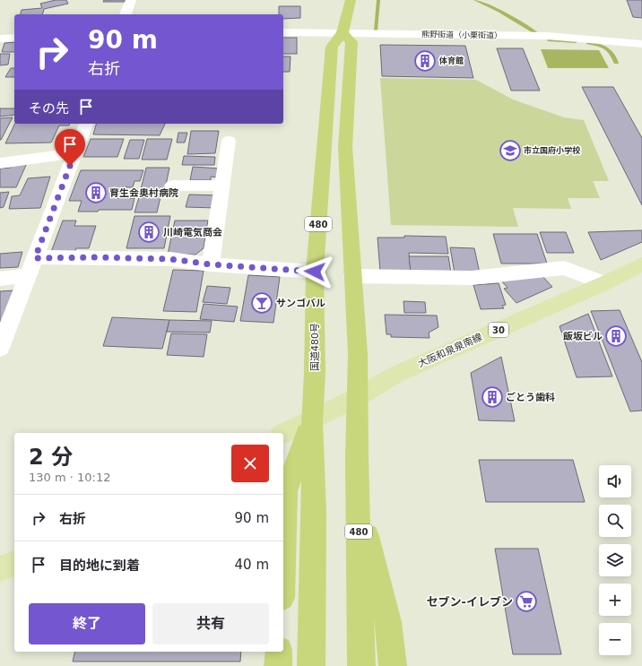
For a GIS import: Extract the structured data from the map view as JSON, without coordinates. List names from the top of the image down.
{
  "streets": {
    "highway": ["480", "国道480号"],
    "main road": ["30", "大阪和泉泉南線"],
    "street": ["熊野街道（小栗街道）"]
  },
  "crossings": [
    ["熊野街道（小栗街道）", "480"],
    ["熊野街道（小栗街道）", "国道480号"],
    ["480", "国道480号"],
    ["480", "大阪和泉泉南線"],
    ["国道480号", "大阪和泉泉南線"]
  ],
  "places": {
    "building": [
      "体育館",
      "育生会奥村病院",
      "川崎電気商会",
      "飯坂ビル",
      "ごとう歯科"
    ],
    "school or university": ["市立国府小学校"],
    "bar": ["サンゴバル"],
    "supermarket": ["セブン-イレブン"]
  },
  "page": {
    "turn": ["90 m", "右折"],
    "then": "その先",
    "heading": ["2 分", "130 m · 10:12"],
    "map_buttons": ["+", "−"],
    "list": [
      {
        "name": "右折",
        "value": "90 m"
      },
      {
        "name": "目的地に到着",
        "value": "40 m"
      }
    ],
    "buttons": ["終了", "共有"]
  }
}
